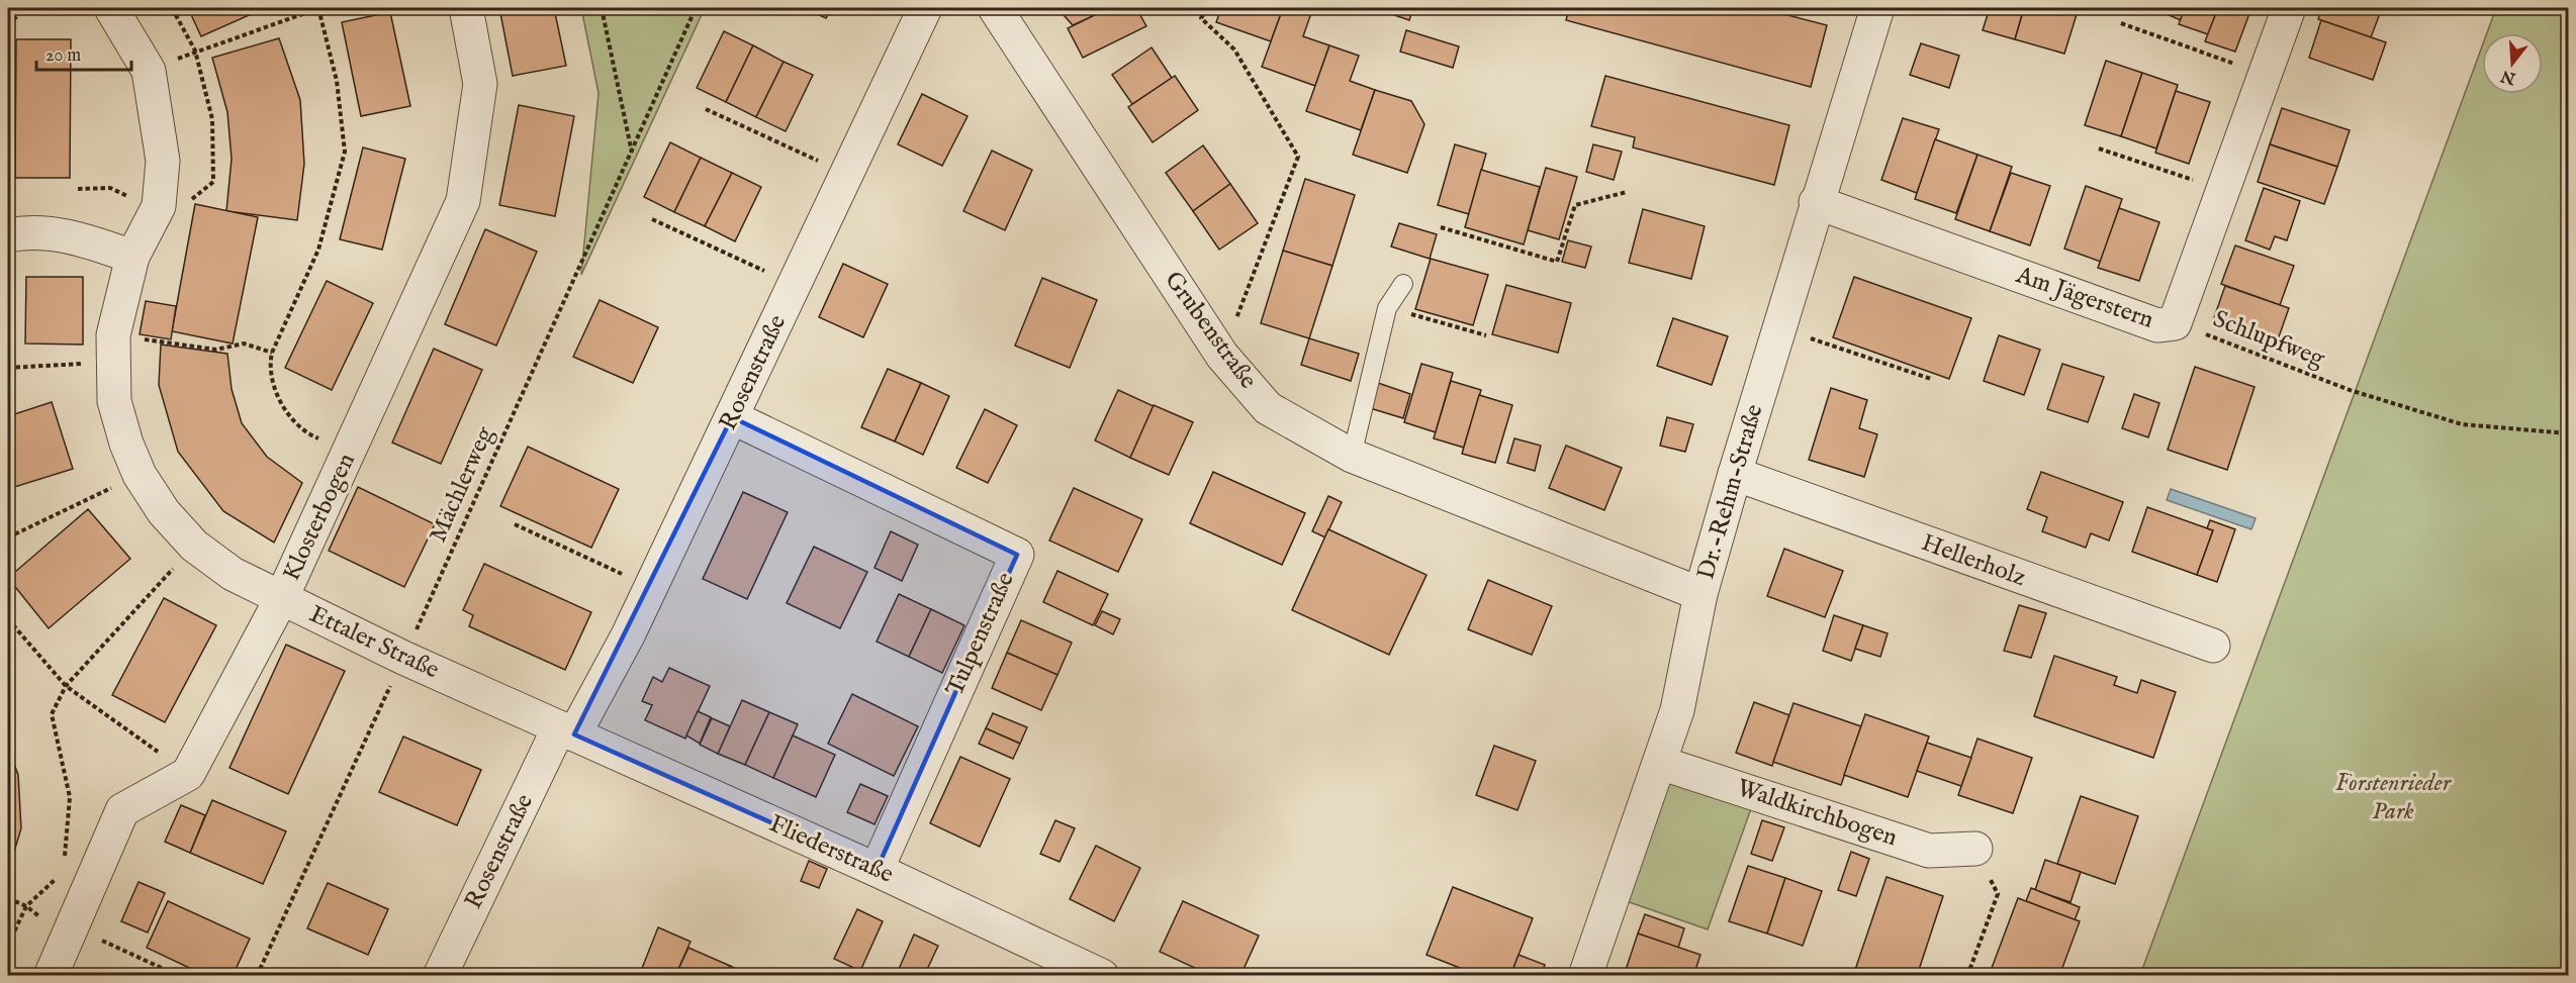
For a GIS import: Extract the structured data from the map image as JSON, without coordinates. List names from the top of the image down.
{
  "streets": {
    "street": [
      "Am Jägerstern",
      "Grubenstraße",
      "Rosenstraße",
      "Dr.-Rehm-Straße",
      "Klosterbogen",
      "Hellerholz",
      "Tulpenstraße",
      "Ettaler Straße",
      "Waldkirchbogen",
      "Fliederstraße"
    ],
    "path": ["Schlupfweg", "Mächlerweg"]
  },
  "crossings": [
    ["Am Jägerstern", "Schlupfweg"],
    ["Am Jägerstern", "Dr.-Rehm-Straße"],
    ["Grubenstraße", "Dr.-Rehm-Straße"],
    ["Rosenstraße", "Tulpenstraße"],
    ["Rosenstraße", "Ettaler Straße"],
    ["Rosenstraße", "Fliederstraße"],
    ["Mächlerweg", "Ettaler Straße"],
    ["Dr.-Rehm-Straße", "Hellerholz"],
    ["Dr.-Rehm-Straße", "Waldkirchbogen"],
    ["Klosterbogen", "Ettaler Straße"],
    ["Tulpenstraße", "Fliederstraße"],
    ["Ettaler Straße", "Fliederstraße"]
  ],
  "parks": ["Forstenrieder Park"],
  "scale_bar": "20 m",
  "north": "bottom"
}
